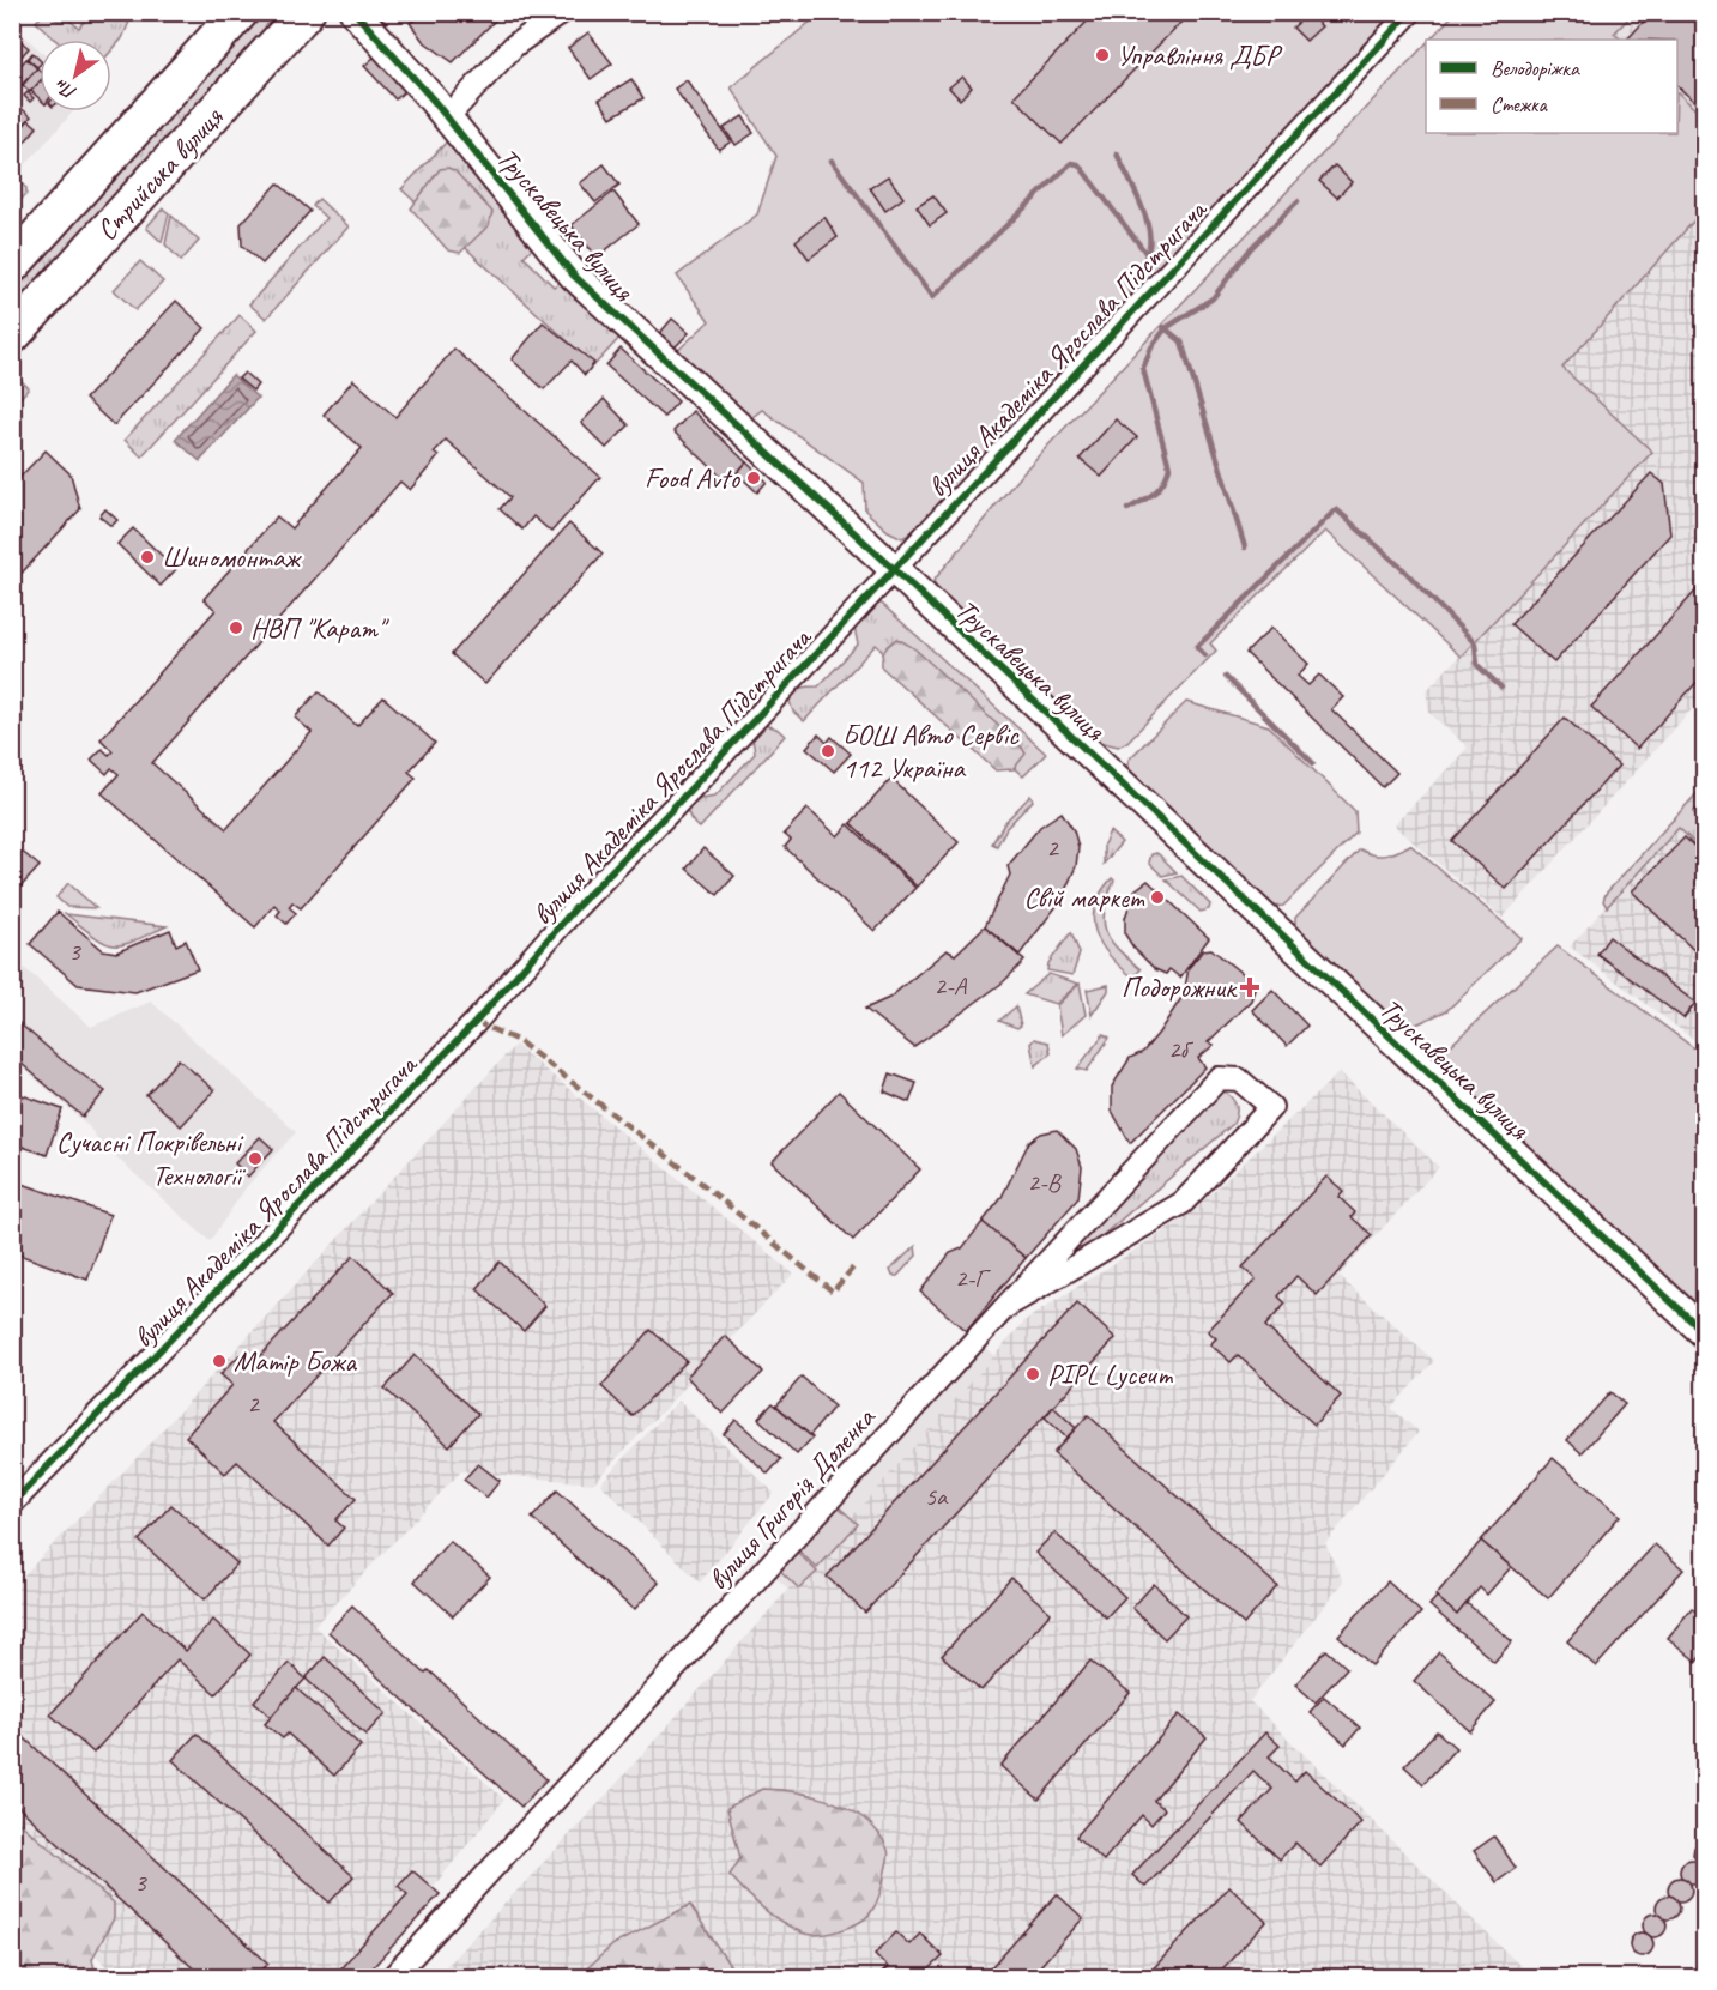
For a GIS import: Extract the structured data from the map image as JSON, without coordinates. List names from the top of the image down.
{
  "streets": {
    "main road": ["Стрийська вулиця"],
    "street": ["Трускавецька вулиця", "вулиця Академіка Ярослава Підстригача", "вулиця Григорія Доленка"]
  },
  "crossings": [
    ["Трускавецька вулиця", "вулиця Академіка Ярослава Підстригача"]
  ],
  "places": {
    "other": [
      "Управління ДБР",
      "Food Avto",
      "Шиномонтаж",
      "НВП \"Карат\"",
      "БОШ Авто Сервіс 112 Україна",
      "Свiй маркет",
      "Сучасні Покрівельні Технології",
      "Матір Божа",
      "PIPL Lyceum"
    ],
    "health": ["Подорожник"]
  },
  "house_numbers": [
    "2",
    "3",
    "2-А",
    "2б",
    "2-В",
    "2-Г",
    "2",
    "5а",
    "3"
  ],
  "legend": ["Велодоріжка", "Стежка"],
  "north": "bottom left"
}
